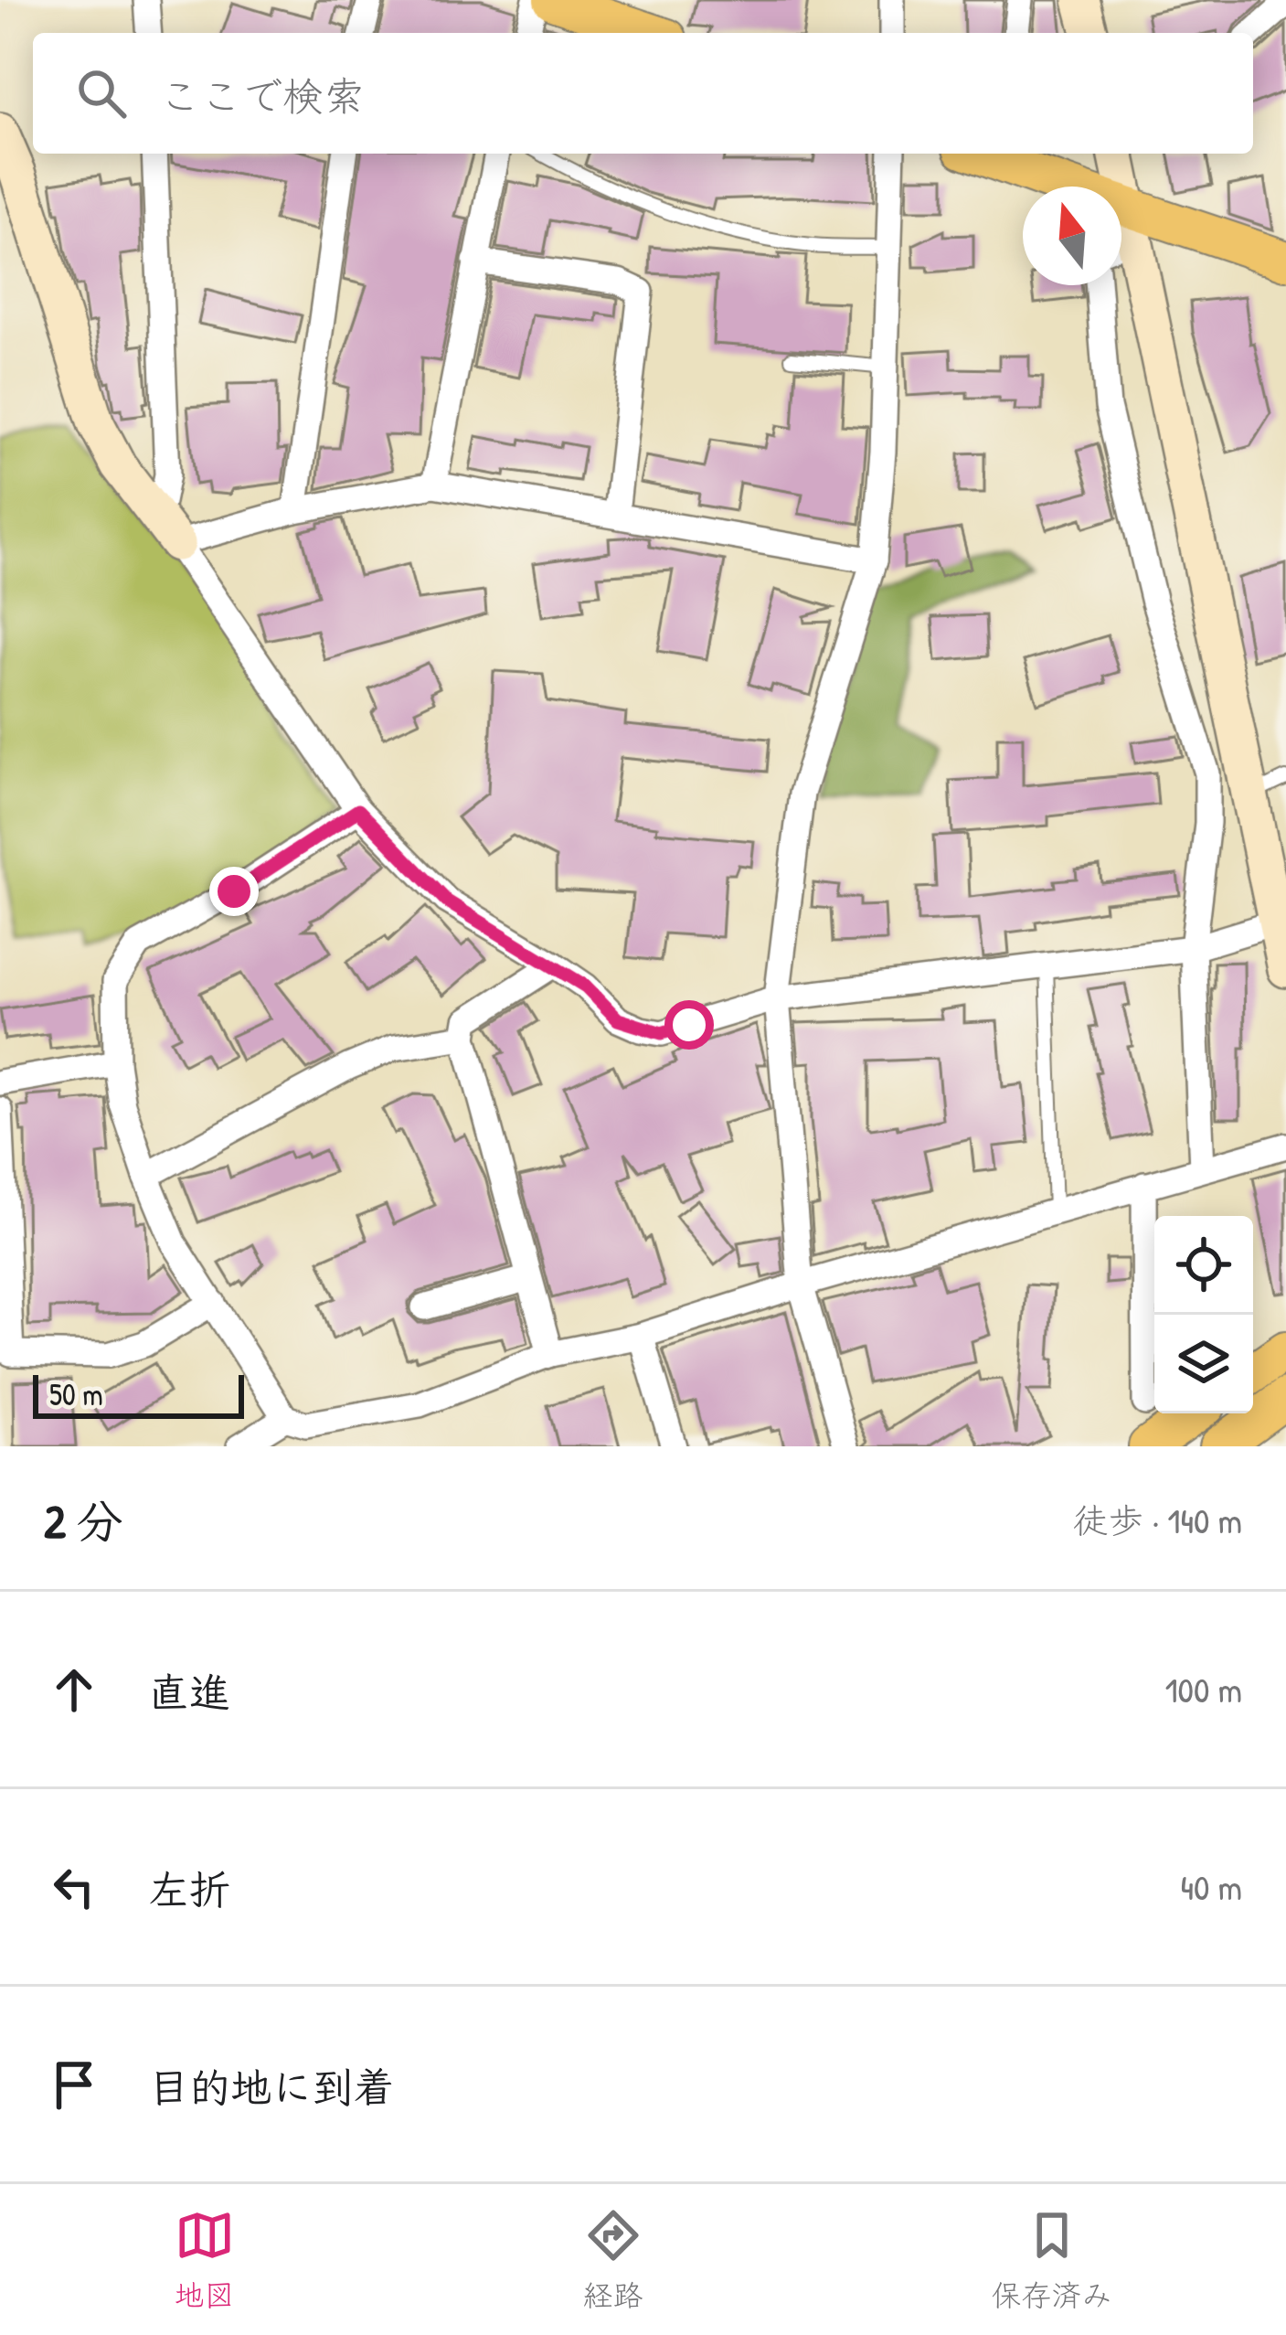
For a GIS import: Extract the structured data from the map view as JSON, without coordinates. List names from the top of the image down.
{
  "scale_bar": "50 m",
  "north": "top",
  "page": {
    "search": "ここで検索",
    "scale": "50 m",
    "heading": ["2 分", "徒歩 · 140 m"],
    "list": [
      ["直進", "100 m"],
      ["左折", "40 m"],
      "目的地に到着"
    ],
    "nav": ["地図", "経路", "保存済み"]
  }
}
